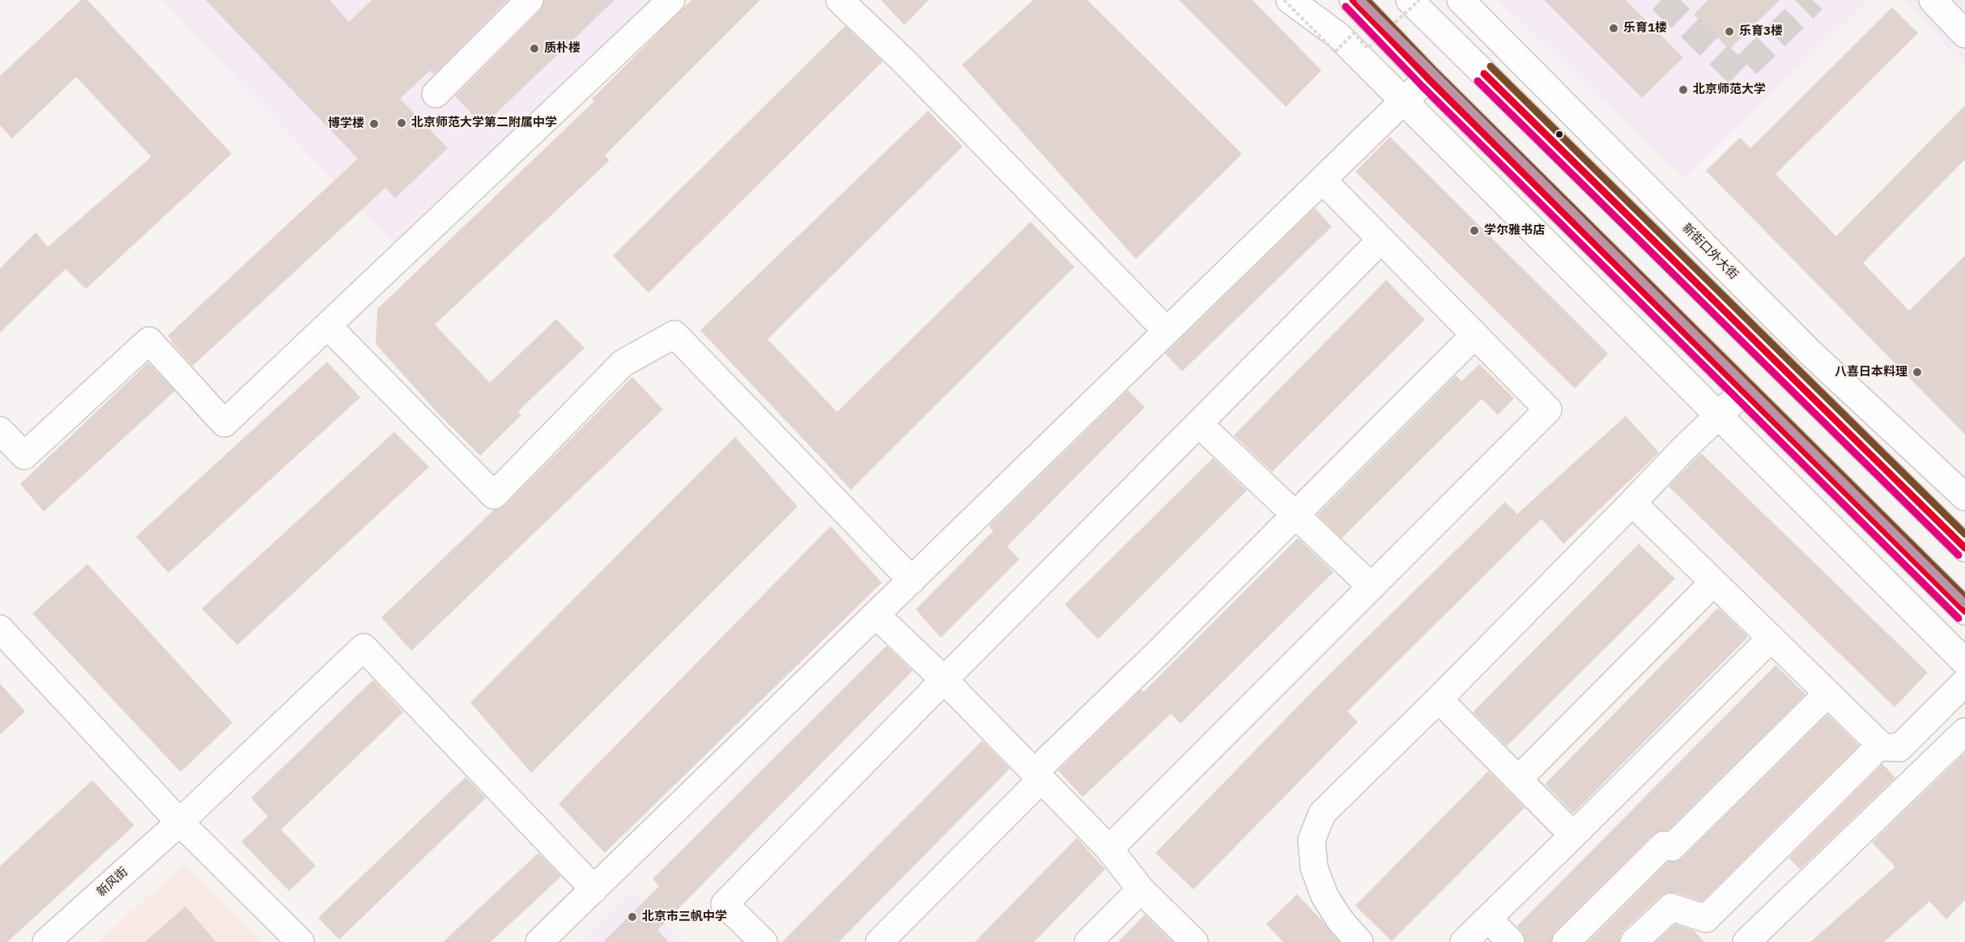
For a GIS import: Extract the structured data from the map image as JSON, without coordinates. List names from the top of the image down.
{
  "streets": {
    "street": ["新街口外大街", "新风街"]
  },
  "places": [
    "乐育1楼",
    "乐育3楼",
    "质朴楼",
    "北京师范大学",
    "北京师范大学第二附属中学",
    "博学楼",
    "学尔雅书店",
    "八喜日本料理",
    "北京市三帆中学"
  ]
}
